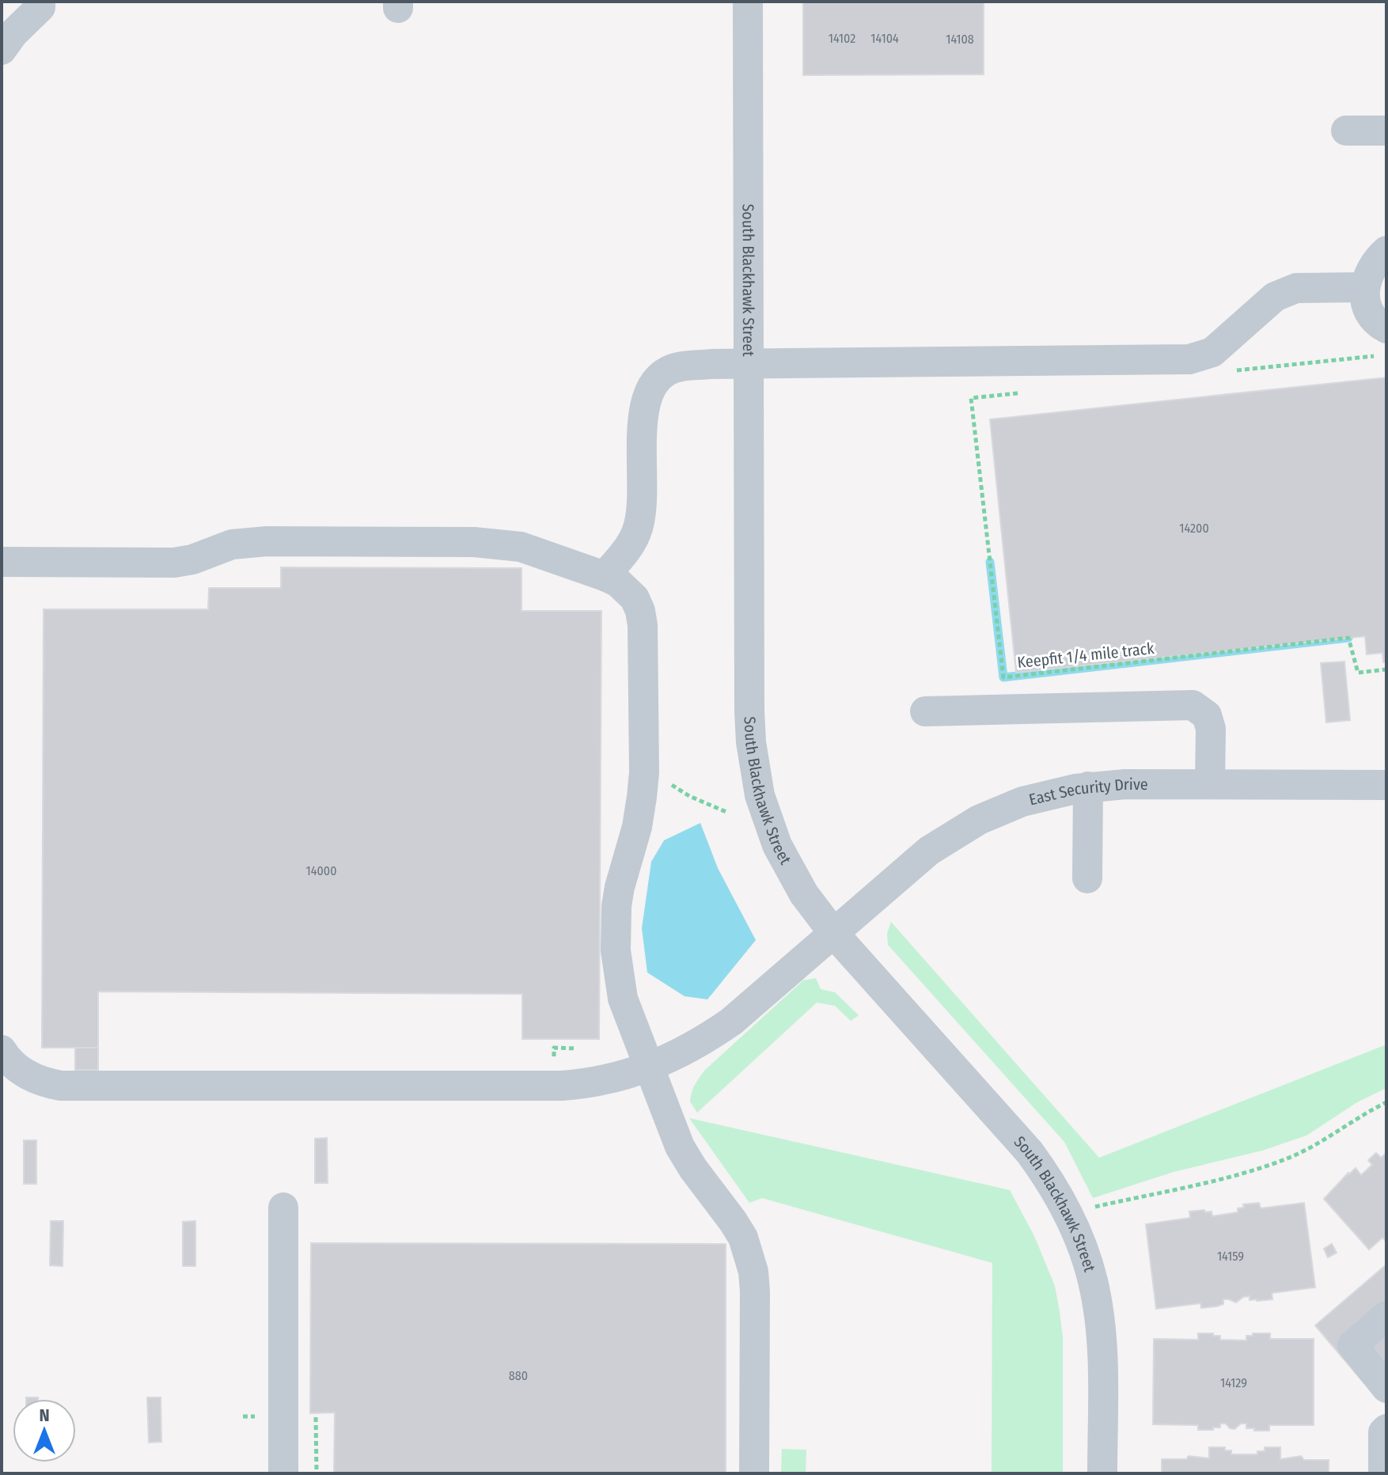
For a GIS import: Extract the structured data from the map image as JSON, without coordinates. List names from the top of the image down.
{
  "streets": {
    "street": ["South Blackhawk Street", "East Security Drive"],
    "path": ["Keepfit 1/4 mile track"]
  },
  "crossings": [
    ["South Blackhawk Street", "East Security Drive"]
  ],
  "house_numbers": [
    "14102",
    "14104",
    "14108",
    "14200",
    "14000",
    "14159",
    "880",
    "14129"
  ],
  "north": "top"
}
